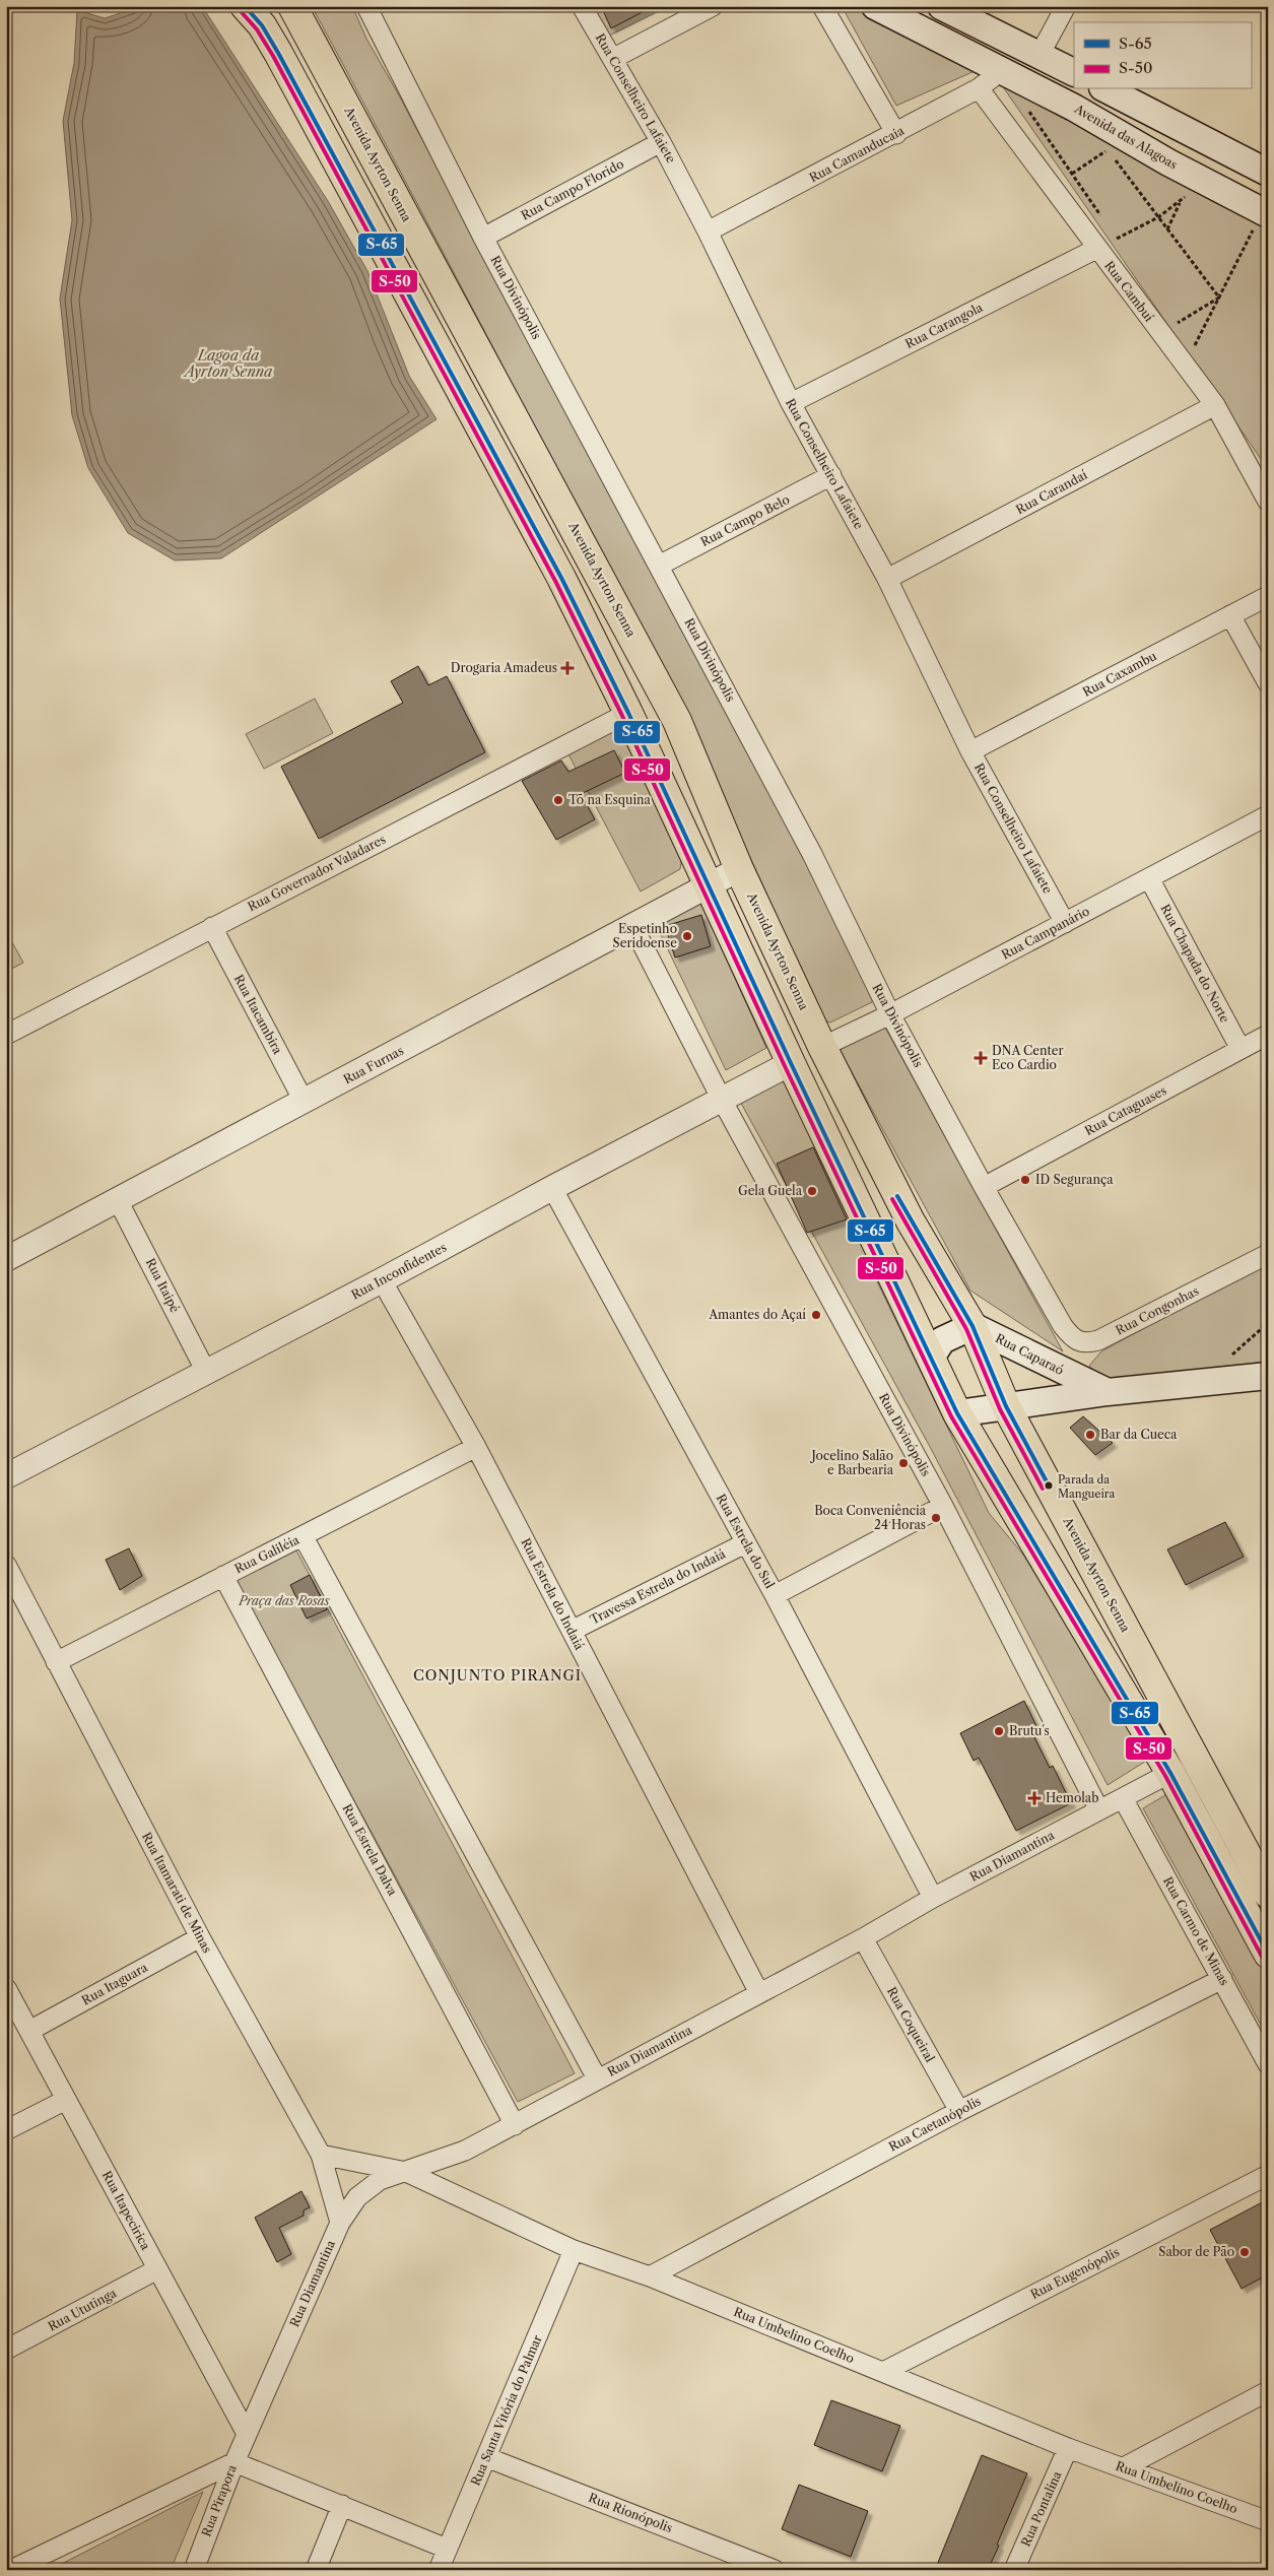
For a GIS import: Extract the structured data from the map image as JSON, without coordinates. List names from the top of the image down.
{
  "streets": {
    "main road": ["Avenida das Alagoas", "Avenida Ayrton Senna", "Rua Caparaó"],
    "street": [
      "Rua Conselheiro Lafaiete",
      "Rua Camanducaia",
      "Rua Campo Florido",
      "Rua Cambuí",
      "Rua Divinópolis",
      "Rua Carangola",
      "Rua Carandaí",
      "Rua Campo Belo",
      "Rua Caxambu",
      "Rua Governador Valadares",
      "Rua Campanário",
      "Rua Chapada do Norte",
      "Rua Itacambira",
      "Rua Furnas",
      "Rua Cataguases",
      "Rua Inconfidentes",
      "Rua Itaipé",
      "Rua Congonhas",
      "Rua Estrela do Sul",
      "Rua Galiléia",
      "Travessa Estrela do Indaiá",
      "Rua Estrela do Indaiá",
      "Rua Estrela Dalva",
      "Rua Diamantina",
      "Rua Itamarati de Minas",
      "Rua Carmo de Minas",
      "Rua Itaguara",
      "Rua Coqueiral",
      "Rua Caetanópolis",
      "Rua Itapecirica",
      "Rua Eugenópolis",
      "Rua Ututinga",
      "Rua Umbelino Coelho",
      "Rua Santa Vitória do Palmar",
      "Rua Pirapora",
      "Rua Pontalina",
      "Rua Rionópolis"
    ]
  },
  "crossings": [
    ["Rua Conselheiro Lafaiete", "Rua Camanducaia"],
    ["Rua Conselheiro Lafaiete", "Rua Campo Florido"],
    ["Rua Conselheiro Lafaiete", "Rua Carangola"],
    ["Rua Conselheiro Lafaiete", "Rua Carandaí"],
    ["Rua Conselheiro Lafaiete", "Rua Campo Belo"],
    ["Rua Conselheiro Lafaiete", "Rua Caxambu"],
    ["Rua Conselheiro Lafaiete", "Rua Campanário"],
    ["Avenida das Alagoas", "Rua Camanducaia"],
    ["Rua Camanducaia", "Rua Cambuí"],
    ["Avenida Ayrton Senna", "Rua Campanário"],
    ["Avenida Ayrton Senna", "Rua Furnas"],
    ["Avenida Ayrton Senna", "Rua Caparaó"],
    ["Rua Campo Florido", "Rua Divinópolis"],
    ["Rua Cambuí", "Rua Carangola"],
    ["Rua Cambuí", "Rua Carandaí"],
    ["Rua Divinópolis", "Rua Campo Belo"],
    ["Rua Divinópolis", "Rua Campanário"],
    ["Rua Divinópolis", "Rua Furnas"],
    ["Rua Divinópolis", "Rua Cataguases"],
    ["Rua Divinópolis", "Rua Inconfidentes"],
    ["Rua Divinópolis", "Rua Congonhas"],
    ["Rua Divinópolis", "Rua Diamantina"],
    ["Rua Governador Valadares", "Rua Itacambira"],
    ["Rua Campanário", "Rua Chapada do Norte"],
    ["Rua Chapada do Norte", "Rua Cataguases"],
    ["Rua Itacambira", "Rua Furnas"],
    ["Rua Furnas", "Rua Itaipé"],
    ["Rua Inconfidentes", "Rua Itaipé"],
    ["Rua Inconfidentes", "Rua Estrela do Sul"],
    ["Rua Inconfidentes", "Rua Estrela do Indaiá"],
    ["Rua Estrela do Sul", "Travessa Estrela do Indaiá"],
    ["Rua Estrela do Sul", "Rua Diamantina"],
    ["Rua Galiléia", "Rua Estrela do Indaiá"],
    ["Rua Galiléia", "Rua Estrela Dalva"],
    ["Rua Galiléia", "Rua Itamarati de Minas"],
    ["Travessa Estrela do Indaiá", "Rua Estrela do Indaiá"],
    ["Rua Estrela do Indaiá", "Rua Diamantina"],
    ["Rua Estrela Dalva", "Rua Diamantina"],
    ["Rua Diamantina", "Rua Itamarati de Minas"],
    ["Rua Diamantina", "Rua Carmo de Minas"],
    ["Rua Diamantina", "Rua Coqueiral"],
    ["Rua Diamantina", "Rua Itapecirica"],
    ["Rua Diamantina", "Rua Umbelino Coelho"],
    ["Rua Diamantina", "Rua Pirapora"],
    ["Rua Itamarati de Minas", "Rua Itaguara"],
    ["Rua Itamarati de Minas", "Rua Umbelino Coelho"],
    ["Rua Carmo de Minas", "Rua Caetanópolis"],
    ["Rua Itaguara", "Rua Itapecirica"],
    ["Rua Coqueiral", "Rua Caetanópolis"],
    ["Rua Caetanópolis", "Rua Umbelino Coelho"],
    ["Rua Itapecirica", "Rua Ututinga"],
    ["Rua Itapecirica", "Rua Pirapora"],
    ["Rua Eugenópolis", "Rua Umbelino Coelho"],
    ["Rua Umbelino Coelho", "Rua Santa Vitória do Palmar"],
    ["Rua Umbelino Coelho", "Rua Pontalina"],
    ["Rua Santa Vitória do Palmar", "Rua Rionópolis"]
  ],
  "districts": ["CONJUNTO PIRANGI"],
  "water": ["Lagoa da Ayrton Senna"],
  "parks": ["Praça das Rosas"],
  "places": {
    "health": ["Drogaria Amadeus", "DNA Center Eco Cardio", "Hemolab"],
    "other": [
      "Tō na Esquina",
      "Espetinho Seridoense",
      "ID Segurança",
      "Gela Guela",
      "Amantes do Açaí",
      "Bar da Cueca",
      "Jocelino Salão e Barbearia",
      "Parada da Mangueira",
      "Boca Conveniência 24 Horas",
      "Brutu´s",
      "Sabor de Pão"
    ]
  },
  "lines": ["transit line S-65", "transit line S-50"],
  "legend": ["S-65", "S-50"]
}
